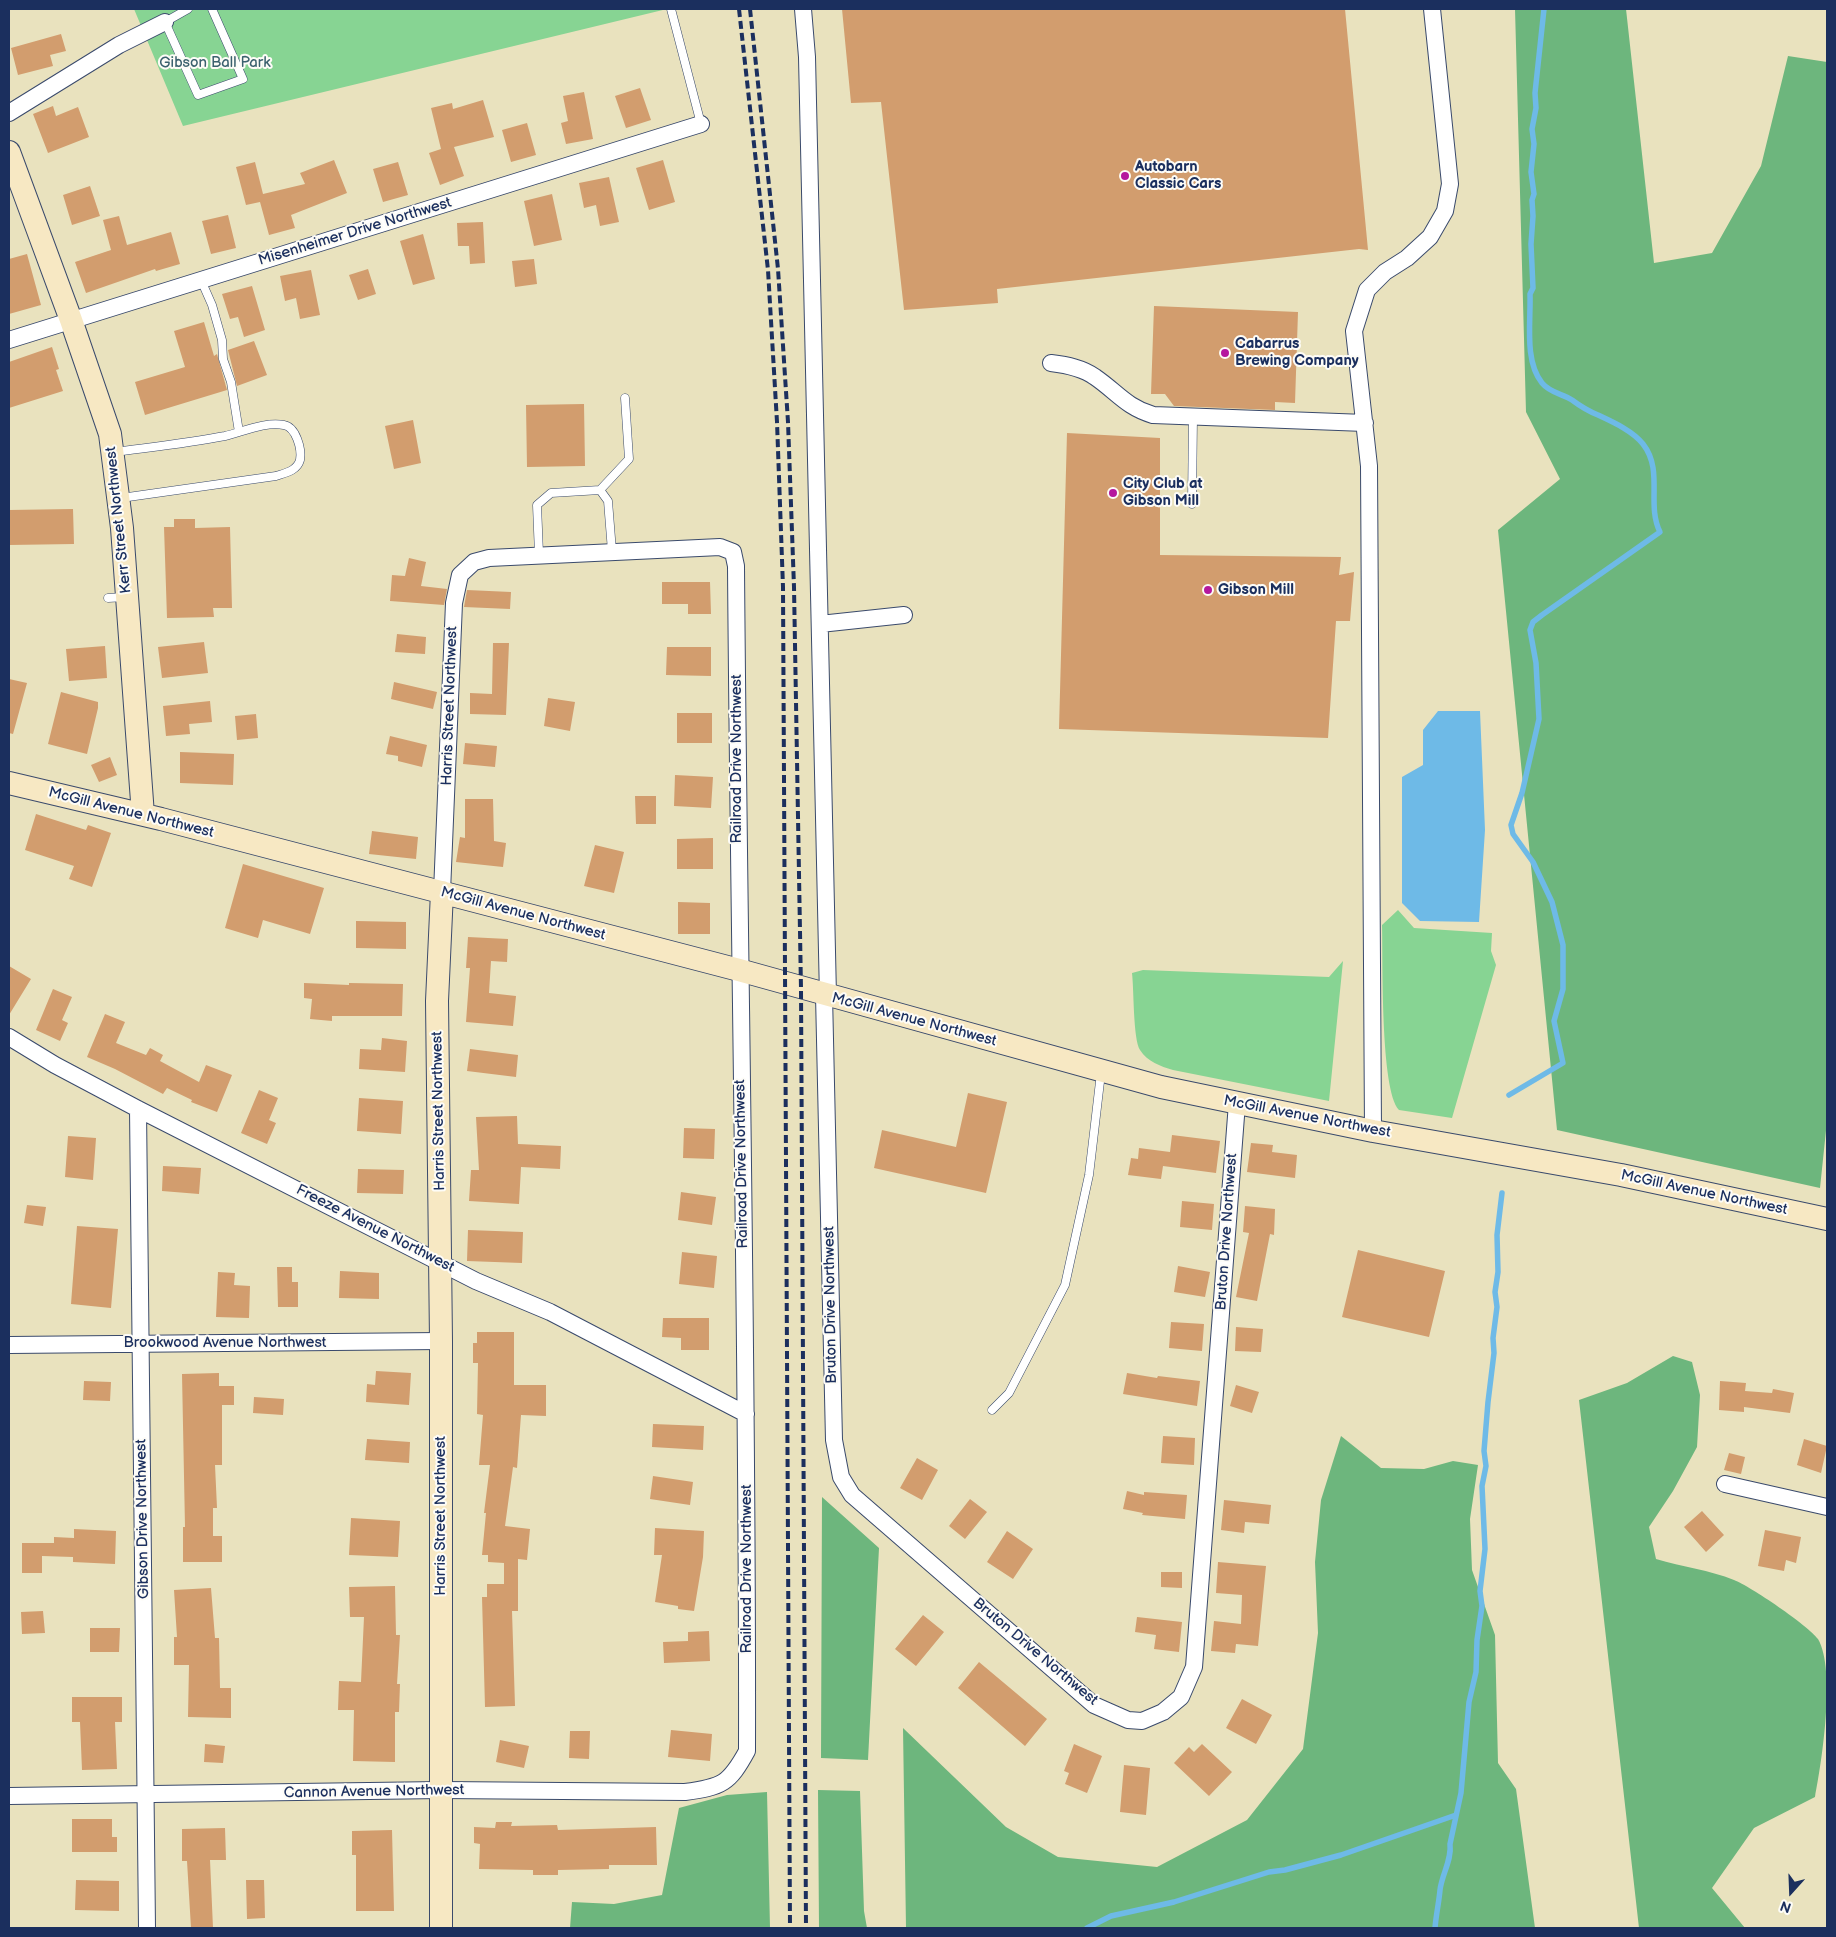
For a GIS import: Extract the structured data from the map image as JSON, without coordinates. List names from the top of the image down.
{
  "streets": {
    "street": [
      "Misenheimer Drive Northwest",
      "Kerr Street Northwest",
      "Harris Street Northwest",
      "Railroad Drive Northwest",
      "McGill Avenue Northwest",
      "Freeze Avenue Northwest",
      "Bruton Drive Northwest",
      "Brookwood Avenue Northwest",
      "Gibson Drive Northwest",
      "Cannon Avenue Northwest"
    ]
  },
  "crossings": [
    ["Misenheimer Drive Northwest", "Kerr Street Northwest"],
    ["Kerr Street Northwest", "McGill Avenue Northwest"],
    ["Harris Street Northwest", "Railroad Drive Northwest"],
    ["Harris Street Northwest", "McGill Avenue Northwest"],
    ["Harris Street Northwest", "Freeze Avenue Northwest"],
    ["Harris Street Northwest", "Brookwood Avenue Northwest"],
    ["Harris Street Northwest", "Cannon Avenue Northwest"],
    ["Railroad Drive Northwest", "McGill Avenue Northwest"],
    ["Railroad Drive Northwest", "Freeze Avenue Northwest"],
    ["Railroad Drive Northwest", "Cannon Avenue Northwest"],
    ["McGill Avenue Northwest", "Bruton Drive Northwest"],
    ["Freeze Avenue Northwest", "Gibson Drive Northwest"],
    ["Brookwood Avenue Northwest", "Gibson Drive Northwest"],
    ["Gibson Drive Northwest", "Cannon Avenue Northwest"]
  ],
  "parks": ["Gibson Ball Park"],
  "places": [
    "Autobarn Classic Cars",
    "Cabarrus Brewing Company",
    "City Club at Gibson Mill",
    "Gibson Mill"
  ],
  "north": "bottom"
}
